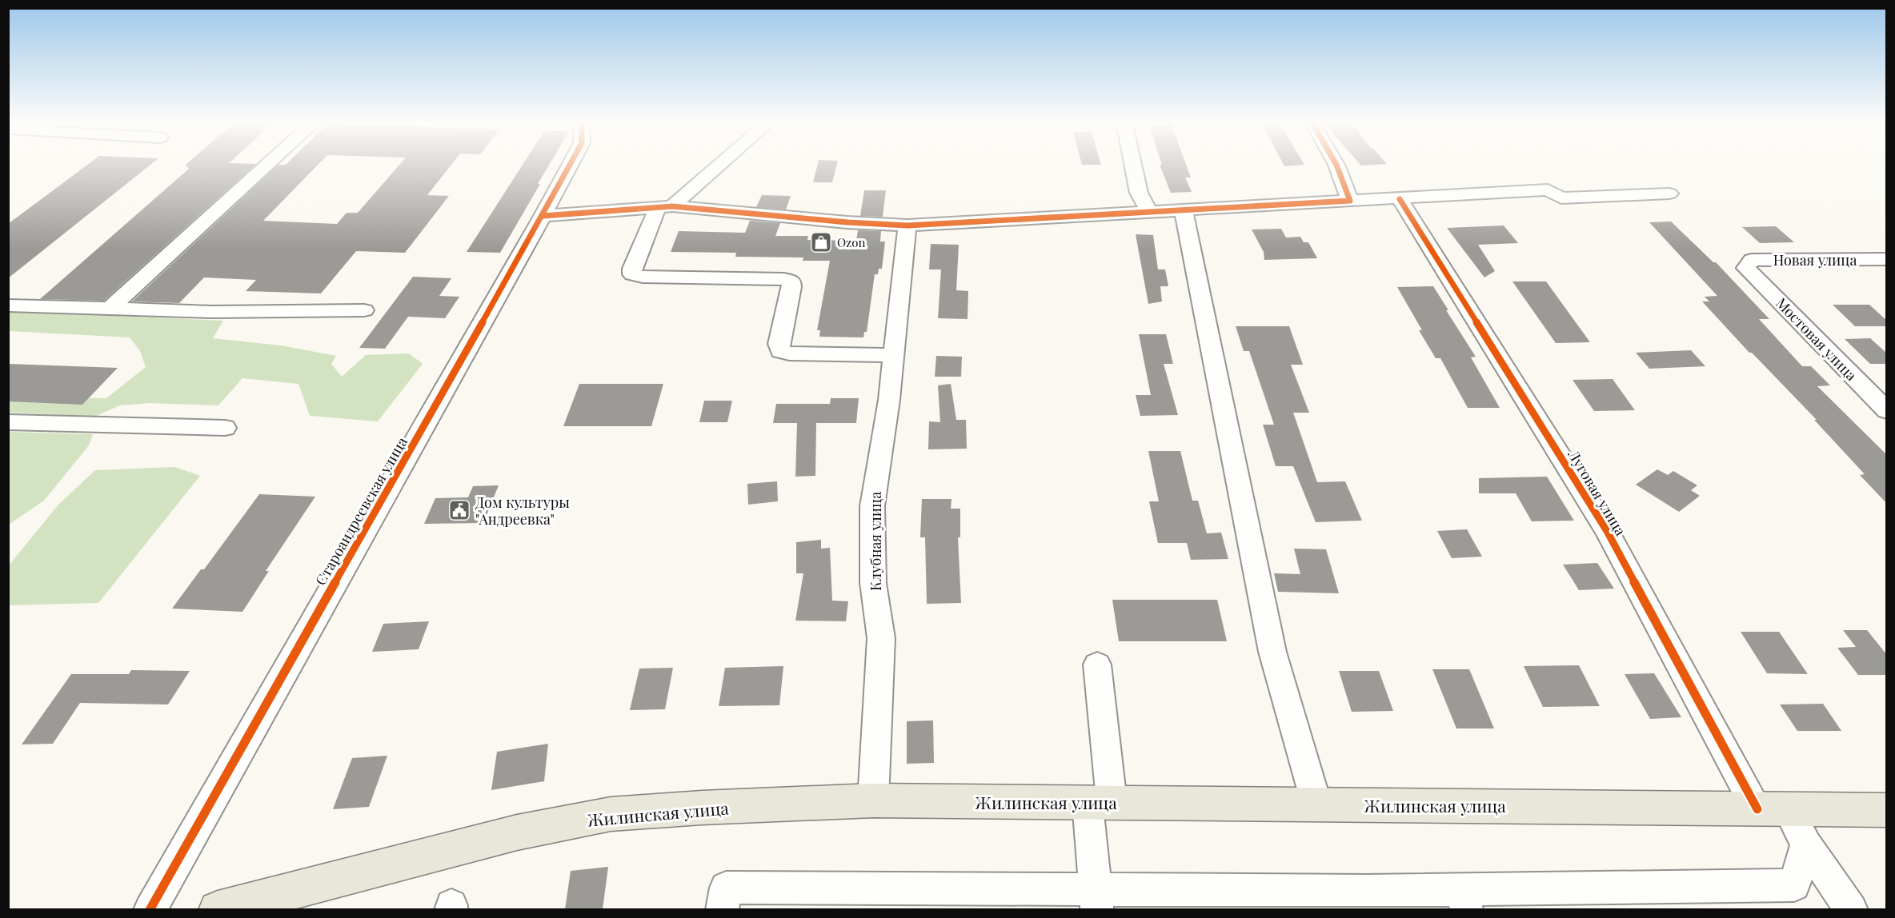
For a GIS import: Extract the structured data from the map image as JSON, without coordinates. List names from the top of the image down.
{
  "streets": {
    "main road": ["Жилинская улица"],
    "street": [
      "Новая улица",
      "Мостовая улица",
      "Луговая улица",
      "Староандреевская улица",
      "Клубная улица"
    ]
  },
  "crossings": [
    ["Новая улица", "Мостовая улица"],
    ["Луговая улица", "Жилинская улица"],
    ["Клубная улица", "Жилинская улица"]
  ],
  "places": {
    "shop": ["Ozon"],
    "public building": ["Дом культуры \"Андреевка\""]
  }
}
